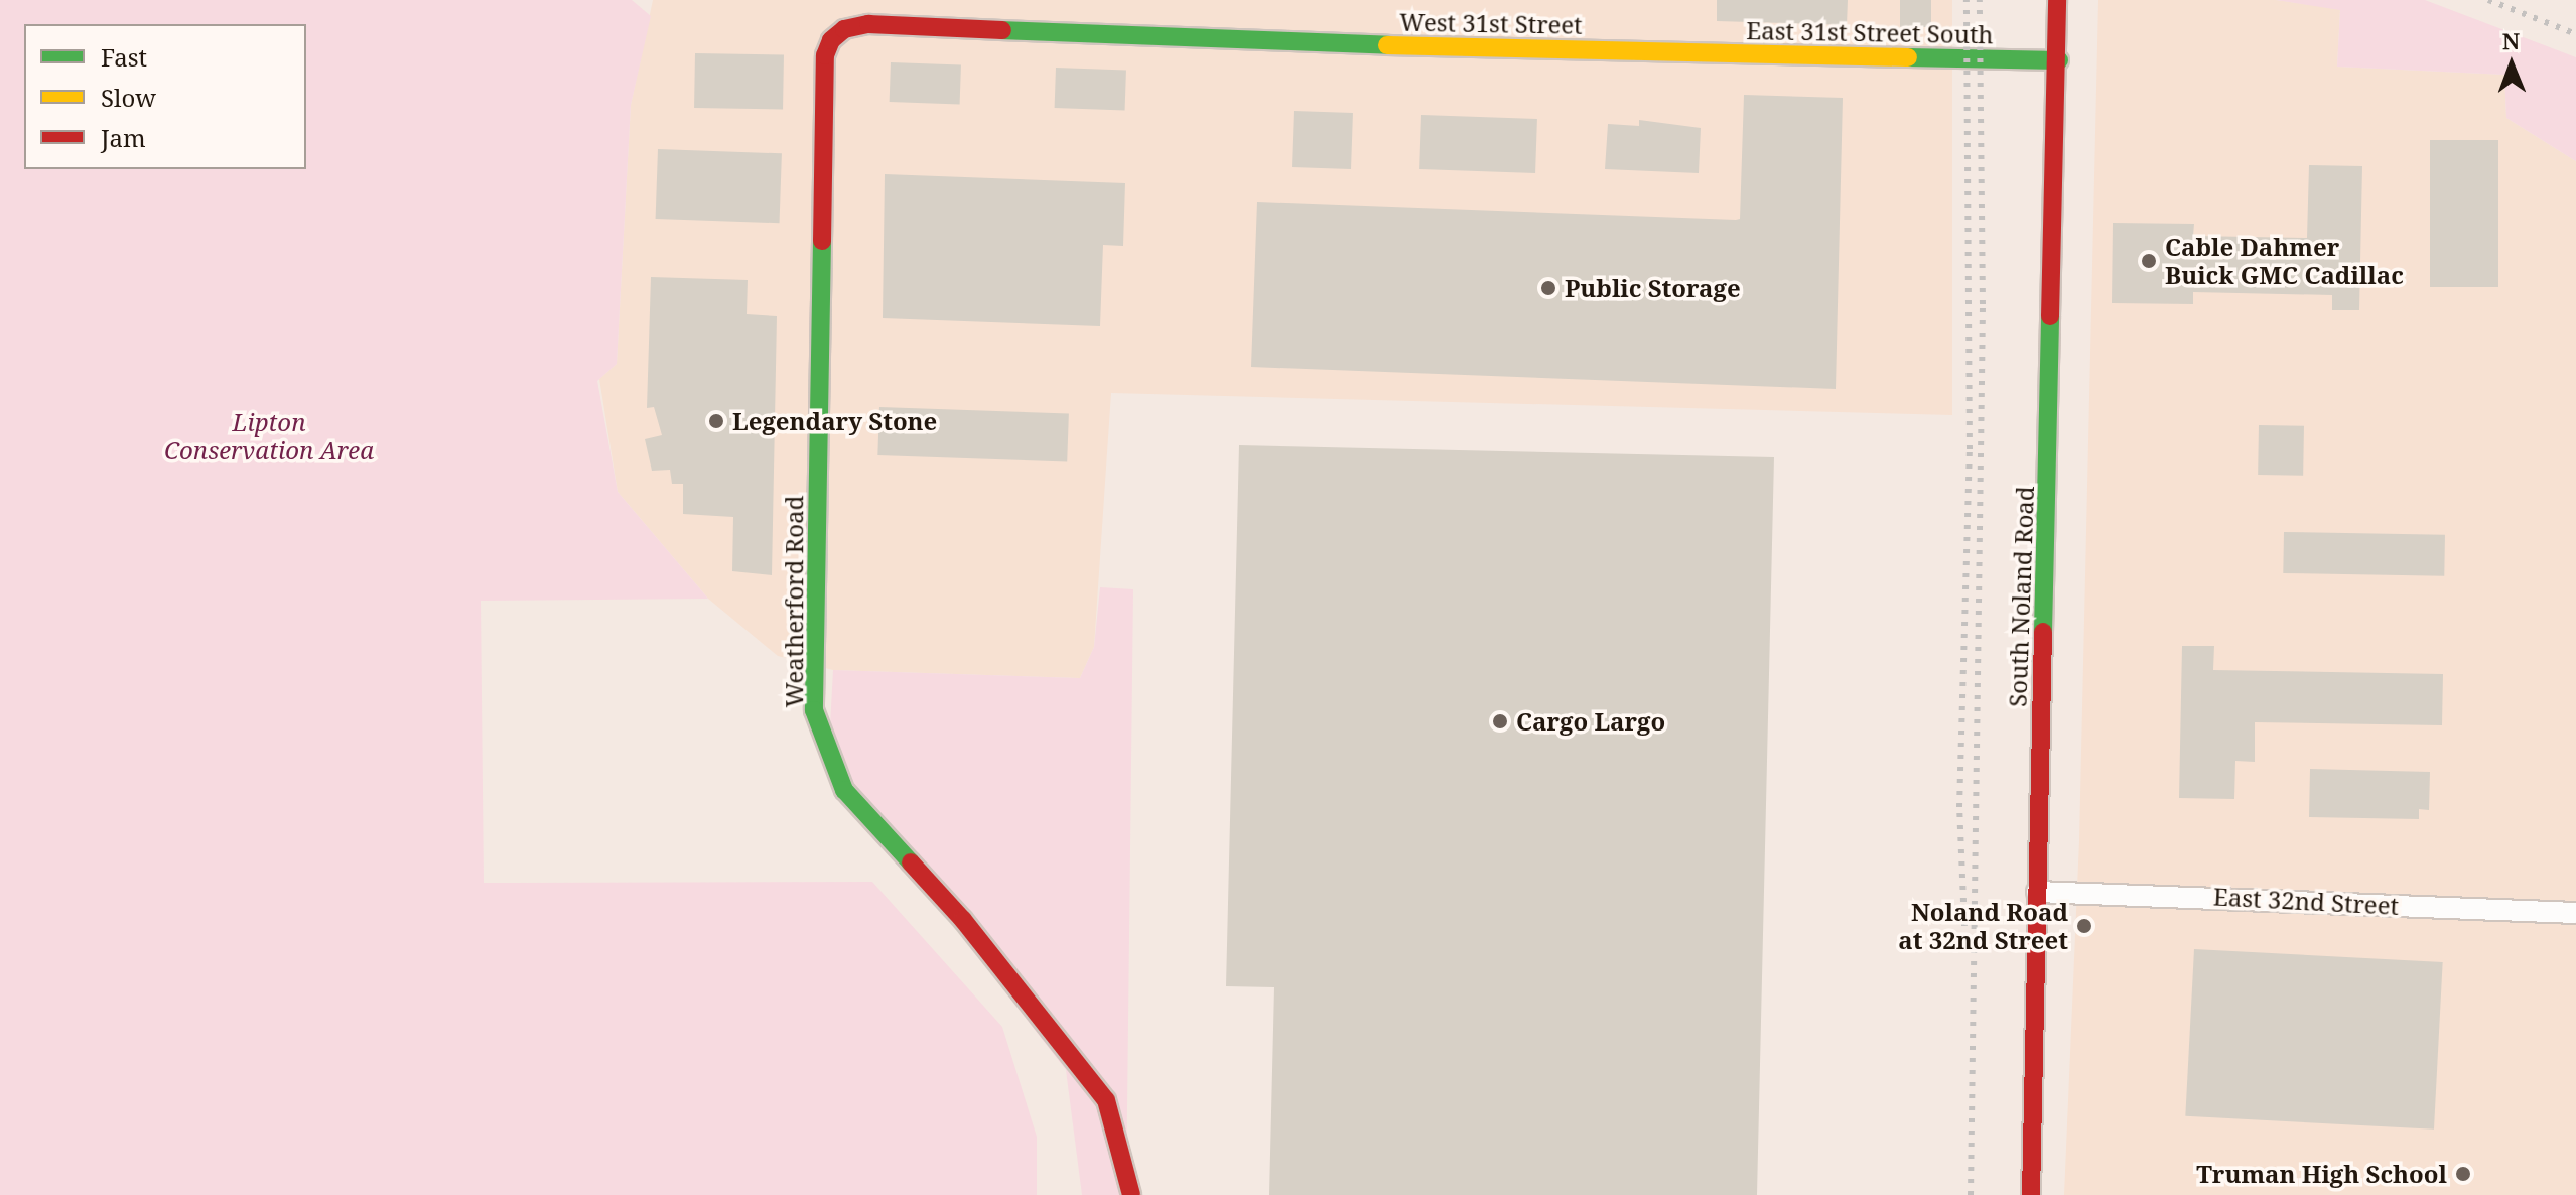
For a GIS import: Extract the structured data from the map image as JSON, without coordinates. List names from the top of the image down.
{
  "streets": {
    "street": [
      "West 31st Street",
      "East 31st Street South",
      "South Noland Road",
      "Weatherford Road",
      "East 32nd Street"
    ]
  },
  "crossings": [
    ["West 31st Street", "East 31st Street South"],
    ["West 31st Street", "Weatherford Road"],
    ["East 31st Street South", "South Noland Road"],
    ["South Noland Road", "East 32nd Street"]
  ],
  "parks": ["Lipton Conservation Area"],
  "places": [
    "Cable Dahmer Buick GMC Cadillac",
    "Public Storage",
    "Legendary Stone",
    "Cargo Largo",
    "Noland Road at 32nd Street",
    "Truman High School"
  ],
  "legend": ["Fast", "Slow", "Jam"],
  "north": "top"
}
